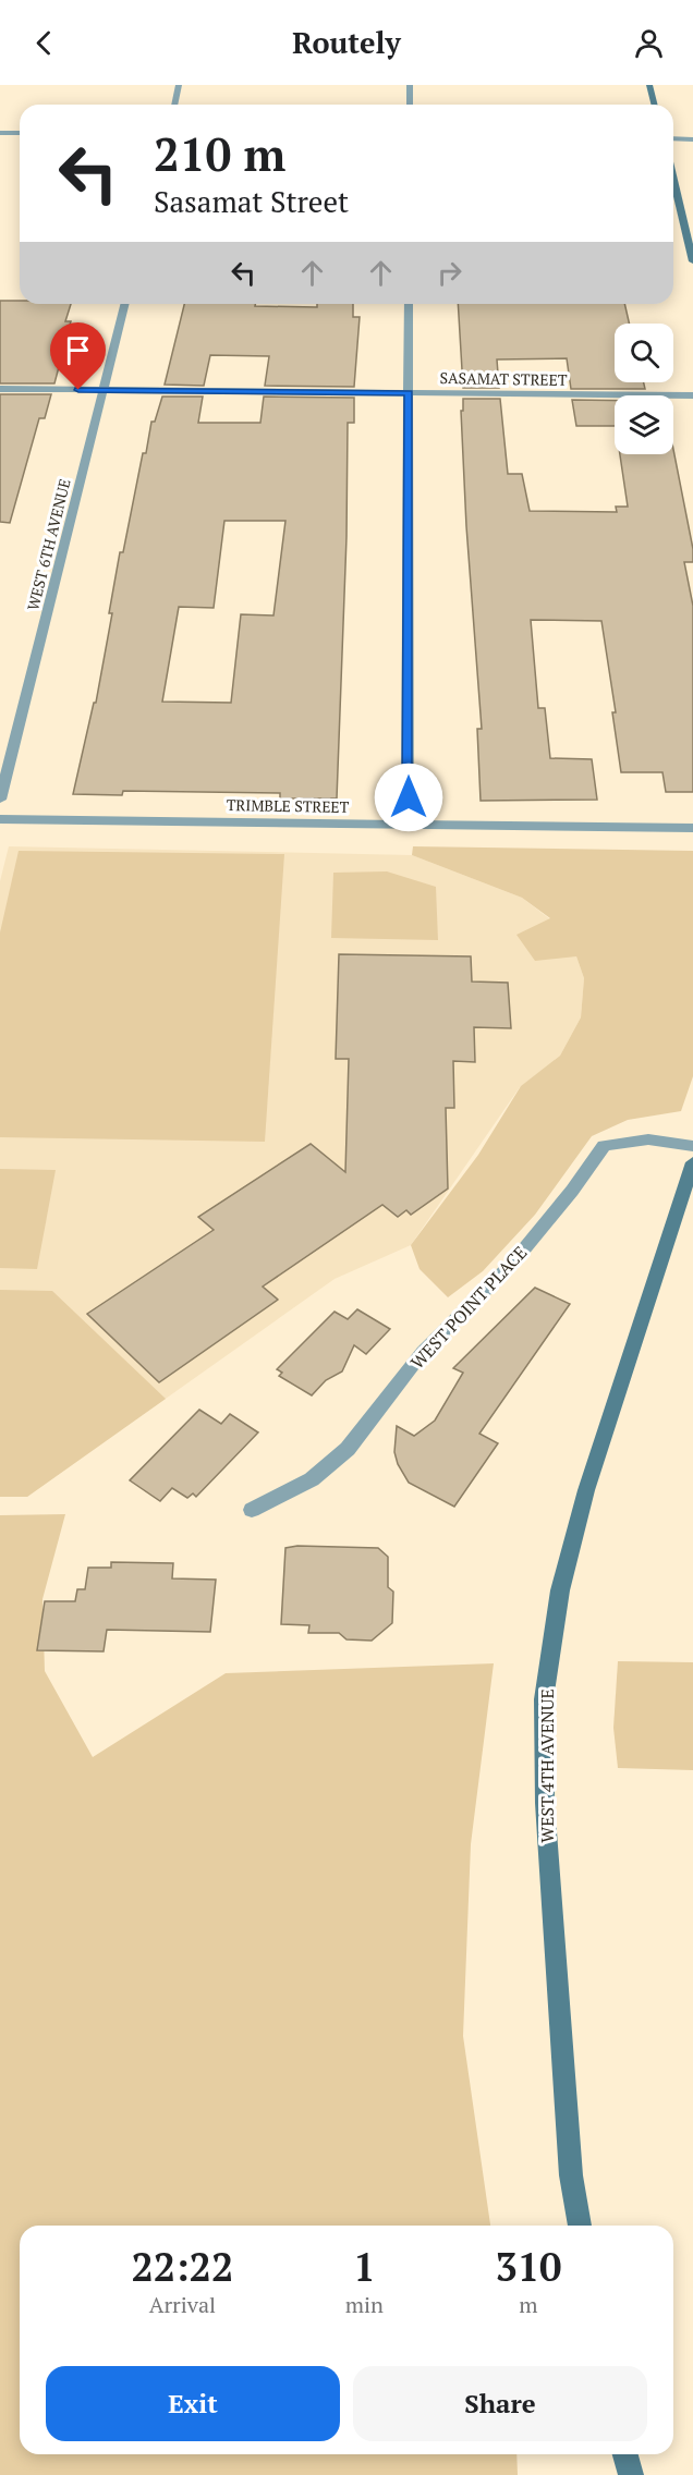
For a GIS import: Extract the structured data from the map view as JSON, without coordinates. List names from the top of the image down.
{
  "streets": {
    "main road": ["WEST 4TH AVENUE"],
    "street": [
      "SASAMAT STREET",
      "WEST 6TH AVENUE",
      "TRIMBLE STREET",
      "WEST POINT PLACE"
    ]
  },
  "crossings": [
    ["SASAMAT STREET", "WEST 6TH AVENUE"]
  ],
  "page": {
    "header": "Routely",
    "turn": ["210 m", "Sasamat Street"],
    "eta": [
      "22:22",
      "Arrival",
      "1",
      "min",
      "310",
      "m"
    ],
    "buttons": ["Exit", "Share"]
  }
}
